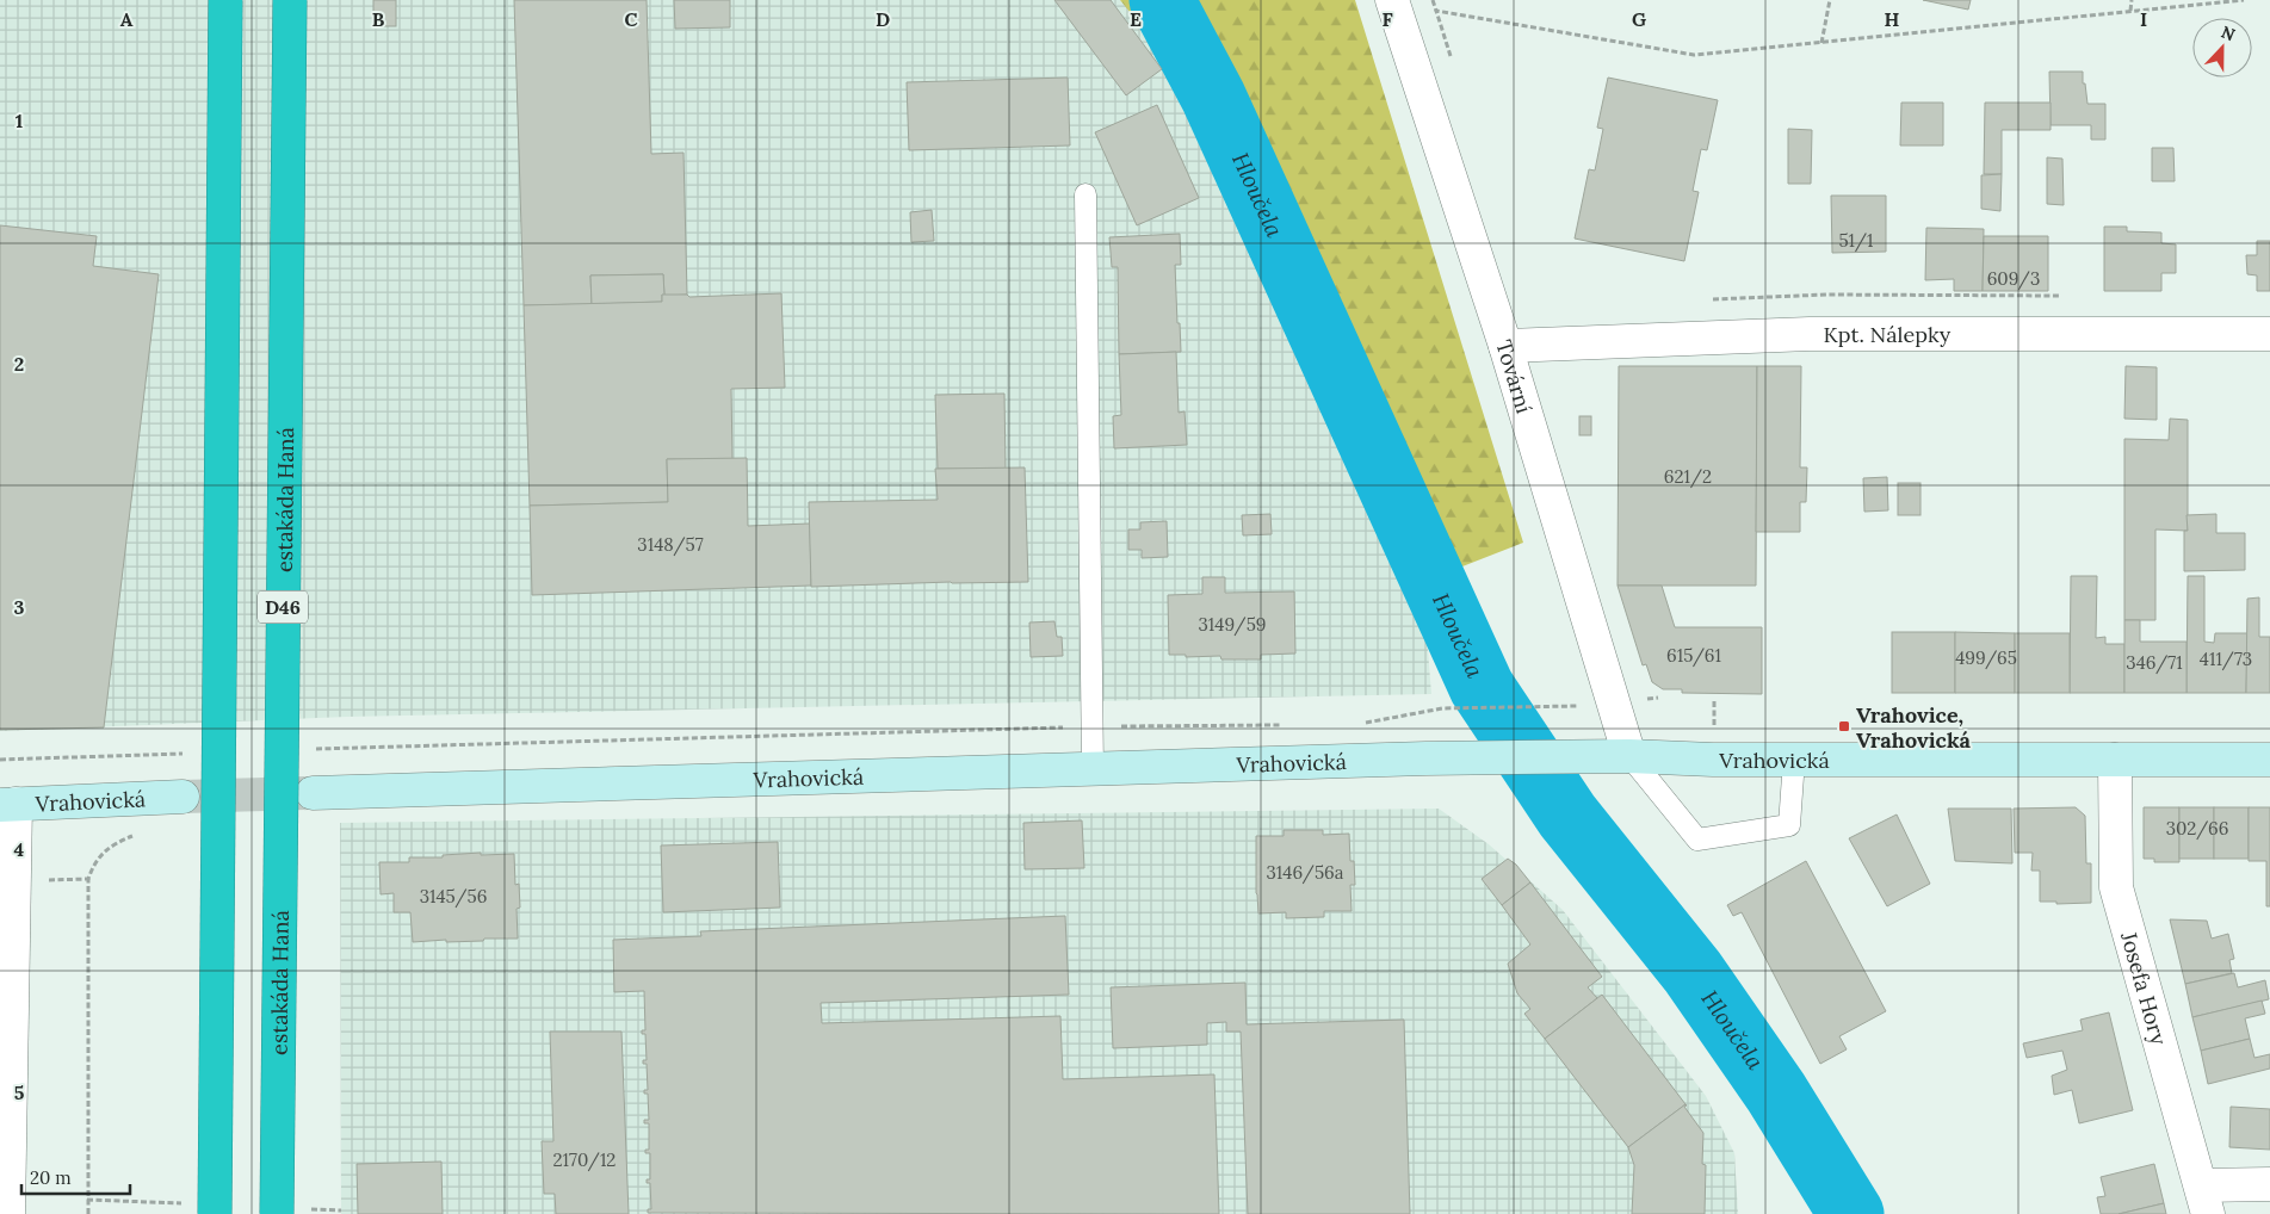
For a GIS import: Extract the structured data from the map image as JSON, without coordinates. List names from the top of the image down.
{
  "streets": {
    "highway": ["estakáda Haná", "D46"],
    "street": [
      "Kpt. Nálepky",
      "Tovární",
      "Vrahovická",
      "Josefa Hory"
    ]
  },
  "crossings": [
    ["Kpt. Nálepky", "Tovární"],
    ["Tovární", "Vrahovická"],
    ["Vrahovická", "Josefa Hory"]
  ],
  "water": ["Hloučela"],
  "places": {
    "transit": ["Vrahovice, Vrahovická"]
  },
  "house_numbers": [
    "51/1",
    "609/3",
    "621/2",
    "3148/57",
    "3149/59",
    "615/61",
    "499/65",
    "411/73",
    "346/71",
    "302/66",
    "3146/56a",
    "3145/56",
    "2170/12"
  ],
  "scale_bar": "20 m",
  "north": "top",
  "grid": {
    "columns": [
      "A",
      "B",
      "C",
      "D",
      "E",
      "F",
      "G",
      "H",
      "I"
    ],
    "rows": [
      "1",
      "2",
      "3",
      "4",
      "5"
    ]
  }
}
